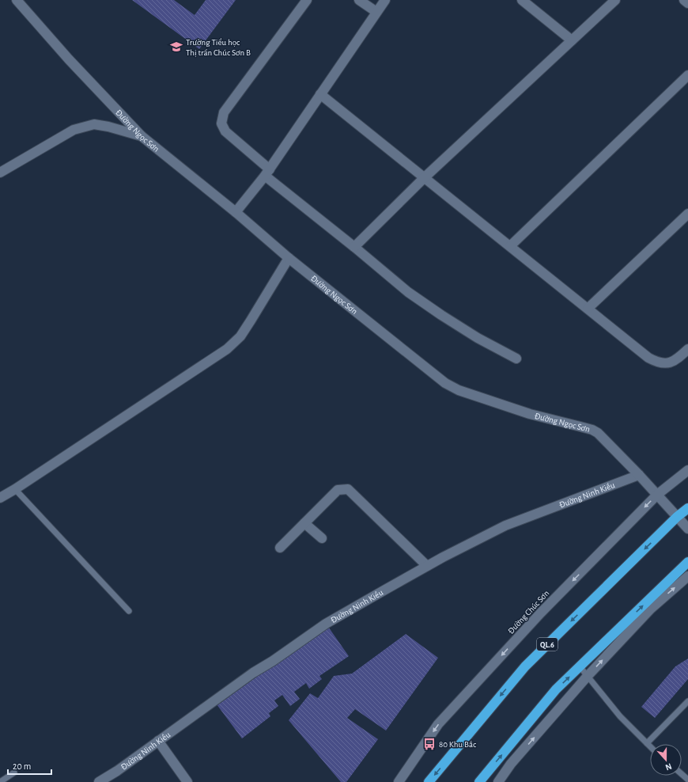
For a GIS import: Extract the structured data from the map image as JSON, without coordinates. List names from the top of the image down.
{
  "streets": {
    "highway": ["QL.6"],
    "street": ["Đường Ngọc Sơn", "Đường Ninh Kiều", "Đường Chúc Sơn"]
  },
  "crossings": [
    ["Đường Ngọc Sơn", "Đường Ninh Kiều"],
    ["Đường Ngọc Sơn", "Đường Chúc Sơn"],
    ["Đường Ngọc Sơn", "QL.6"]
  ],
  "places": {
    "school or university": ["Trường Tiểu học Thị trấn Chúc Sơn B"],
    "bus stop": ["80 Khu Bắc"]
  },
  "scale_bar": "20 m",
  "north": "bottom"
}
